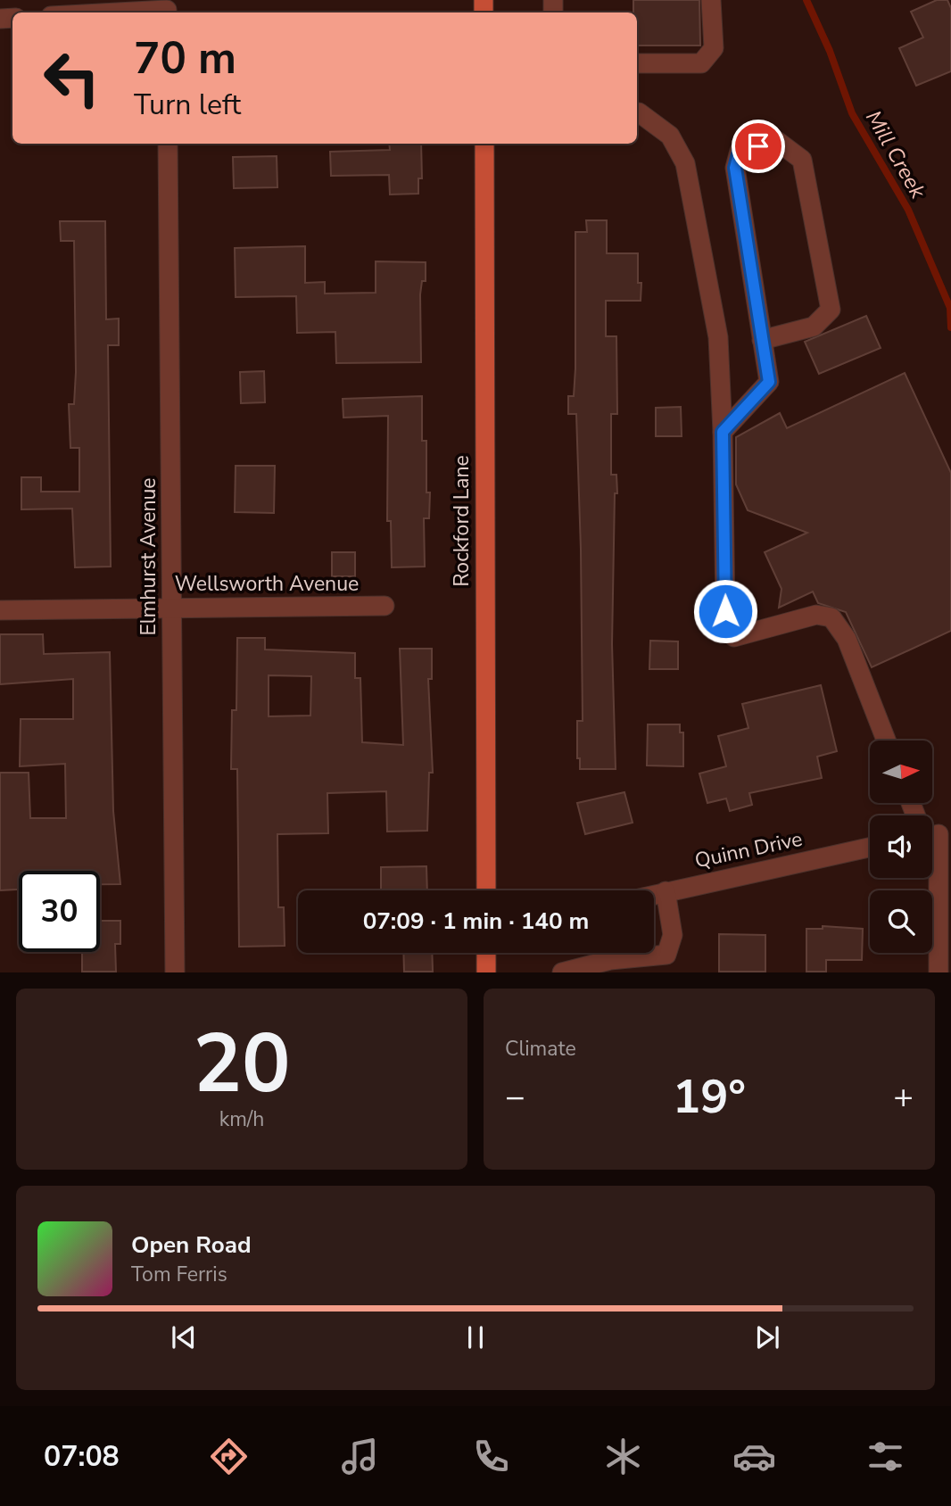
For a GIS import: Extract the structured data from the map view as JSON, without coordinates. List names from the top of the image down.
{
  "streets": {
    "main road": ["Rockford Lane"],
    "street": ["Elmhurst Avenue", "Wellsworth Avenue", "Quinn Drive"]
  },
  "crossings": [
    ["Elmhurst Avenue", "Wellsworth Avenue"]
  ],
  "water": ["Mill Creek"],
  "north": "right",
  "page": {
    "turn": ["70 m", "Turn left"],
    "limit": "30",
    "trip": "07:09 · 1 min · 140 m",
    "tile": [
      ["20", "km/h"],
      "Climate"
    ],
    "heat": ["−", "19°", "+"],
    "song": ["Open Road", "Tom Ferris"],
    "tabs": "07:08"
  }
}
